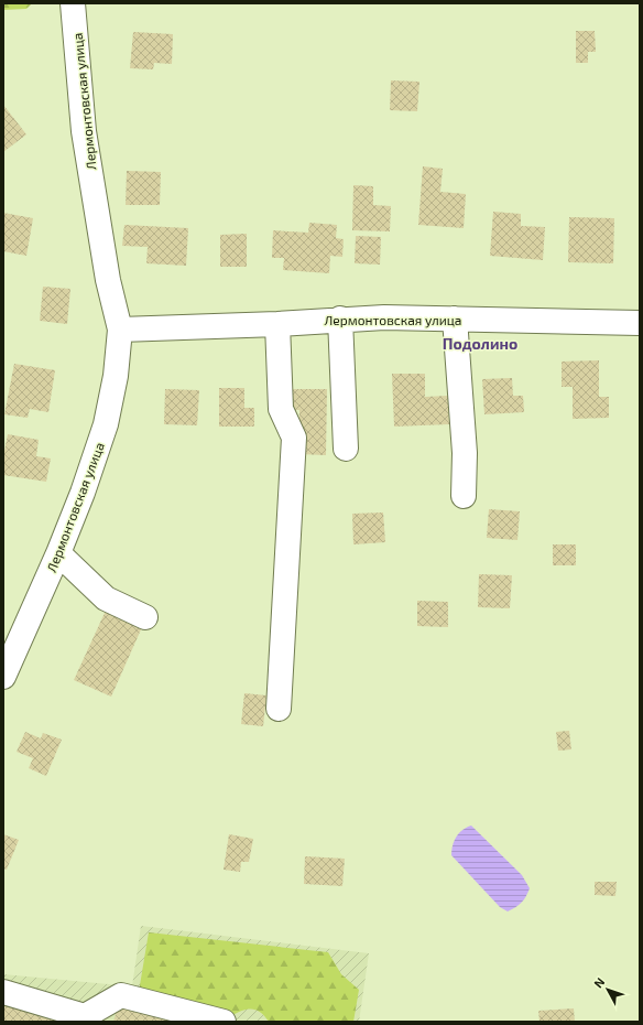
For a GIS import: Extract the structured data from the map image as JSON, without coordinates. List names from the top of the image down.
{
  "streets": {
    "street": ["Лермонтовская улица"]
  },
  "districts": ["Подолино"],
  "north": "top left"
}
